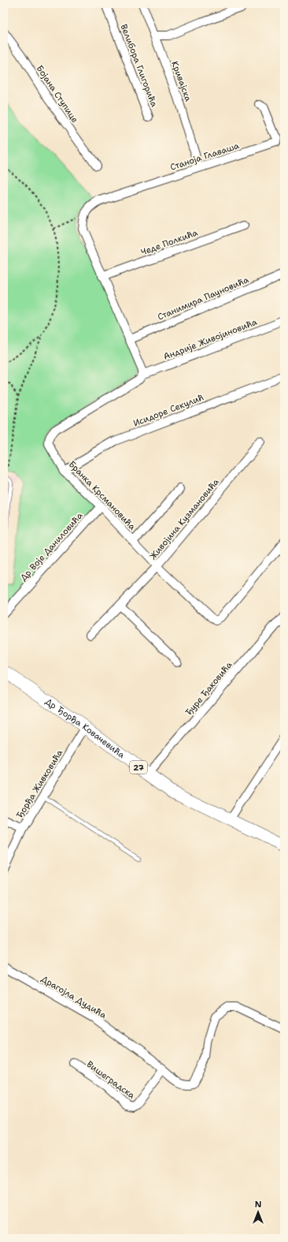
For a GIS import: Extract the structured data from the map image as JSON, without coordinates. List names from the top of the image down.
{
  "streets": {
    "main road": ["Др Ђорђа Ковачевића", "27"],
    "street": [
      "Велибора Глигорића",
      "Кривајска",
      "Бојана Ступице",
      "Станоја Главаша",
      "Чеде Полкића",
      "Станимира Пауновића",
      "Андрије Живојиновића",
      "Исидоре Секулић",
      "Бранка Крсмановића",
      "Живојина Кузмановића",
      "Др Воје Даниловића",
      "Ђуре Ђаковића",
      "Ђорђа Живковића",
      "Драгојла Дудића",
      "Вишеградска"
    ]
  },
  "crossings": [
    ["Кривајска", "Станоја Главаша"],
    ["Андрије Живојиновића", "Бранка Крсмановића"],
    ["Исидоре Секулић", "Бранка Крсмановића"],
    ["Бранка Крсмановића", "Живојина Кузмановића"],
    ["Бранка Крсмановића", "Др Воје Даниловића"],
    ["Ђуре Ђаковића", "Др Ђорђа Ковачевића"],
    ["Др Ђорђа Ковачевића", "Ђорђа Живковића"],
    ["Драгојла Дудића", "Вишеградска"]
  ],
  "north": "top"
}
